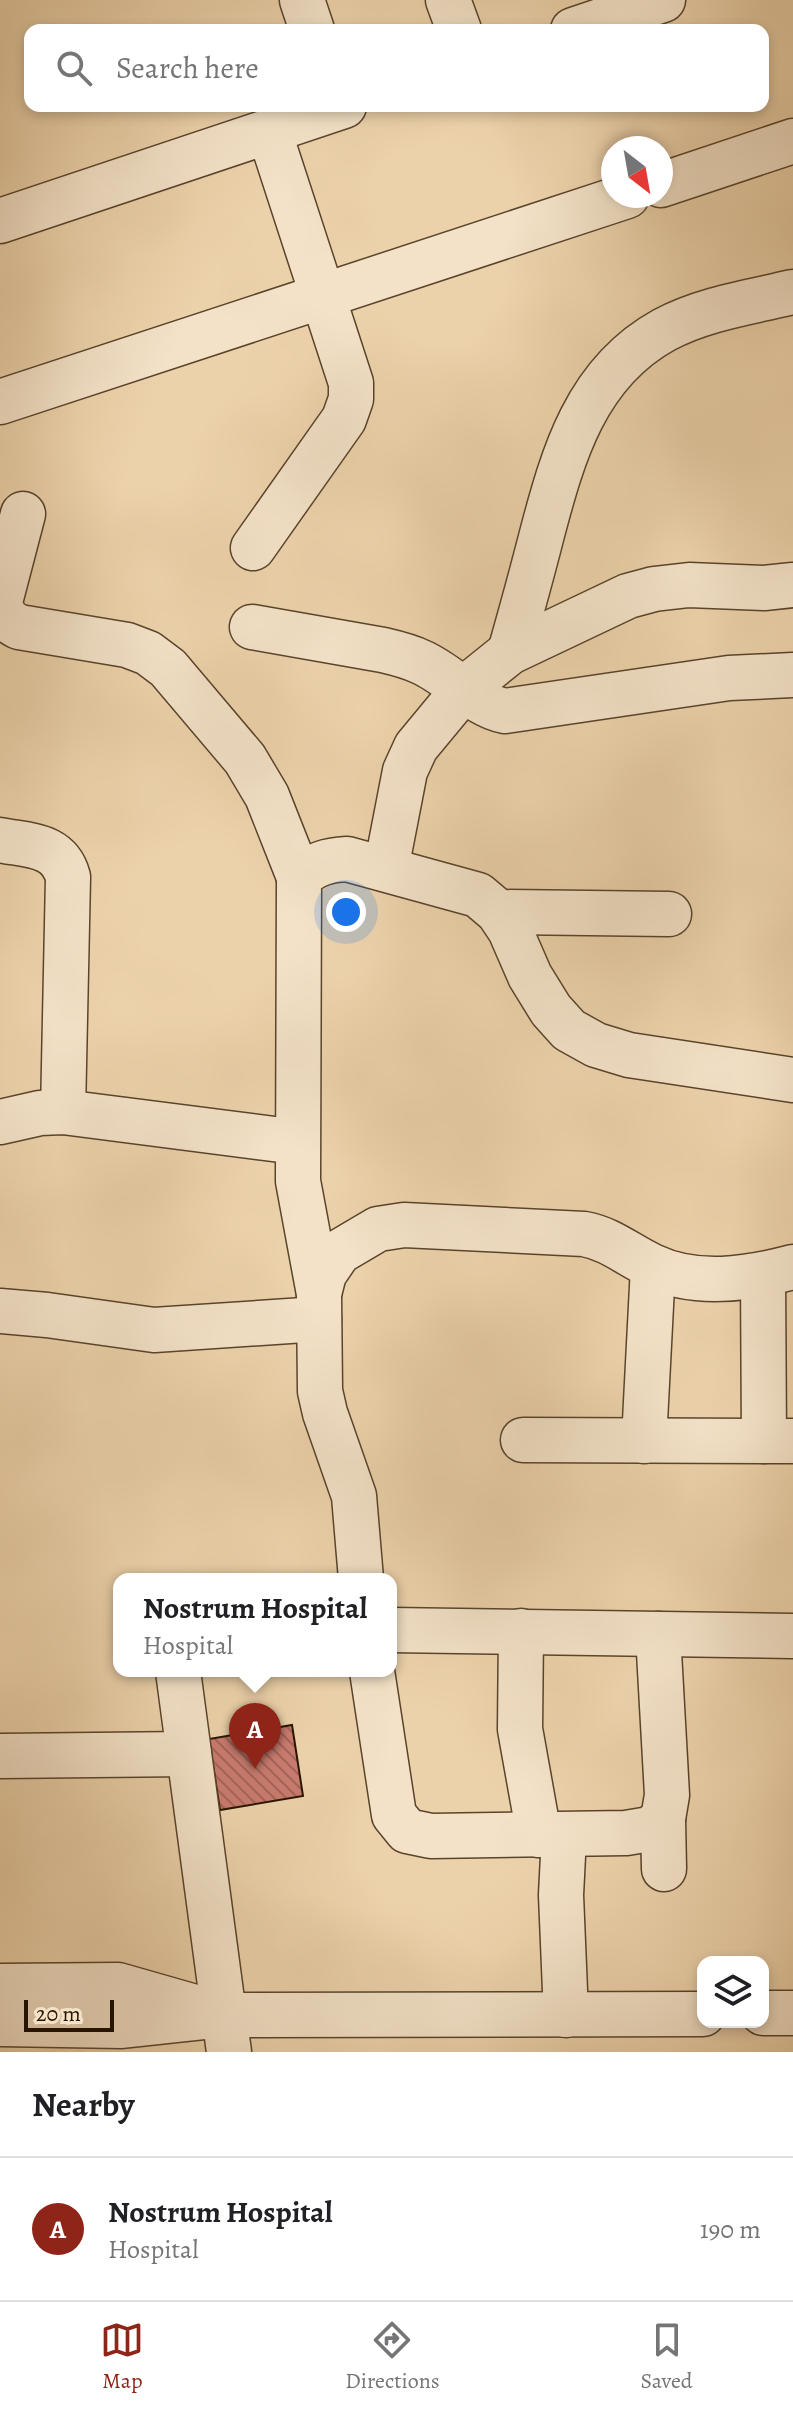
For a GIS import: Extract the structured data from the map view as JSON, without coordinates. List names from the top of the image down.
{
  "scale_bar": "20 m",
  "north": "bottom right",
  "page": {
    "search": "Search here",
    "popup": ["Nostrum Hospital", "Hospital"],
    "pins": "A",
    "scale": "20 m",
    "heading": "Nearby",
    "list": [
      {
        "mark": "A",
        "name": "Nostrum Hospital",
        "note": "Hospital",
        "value": "190 m"
      }
    ],
    "nav": ["Map", "Directions", "Saved"]
  }
}
